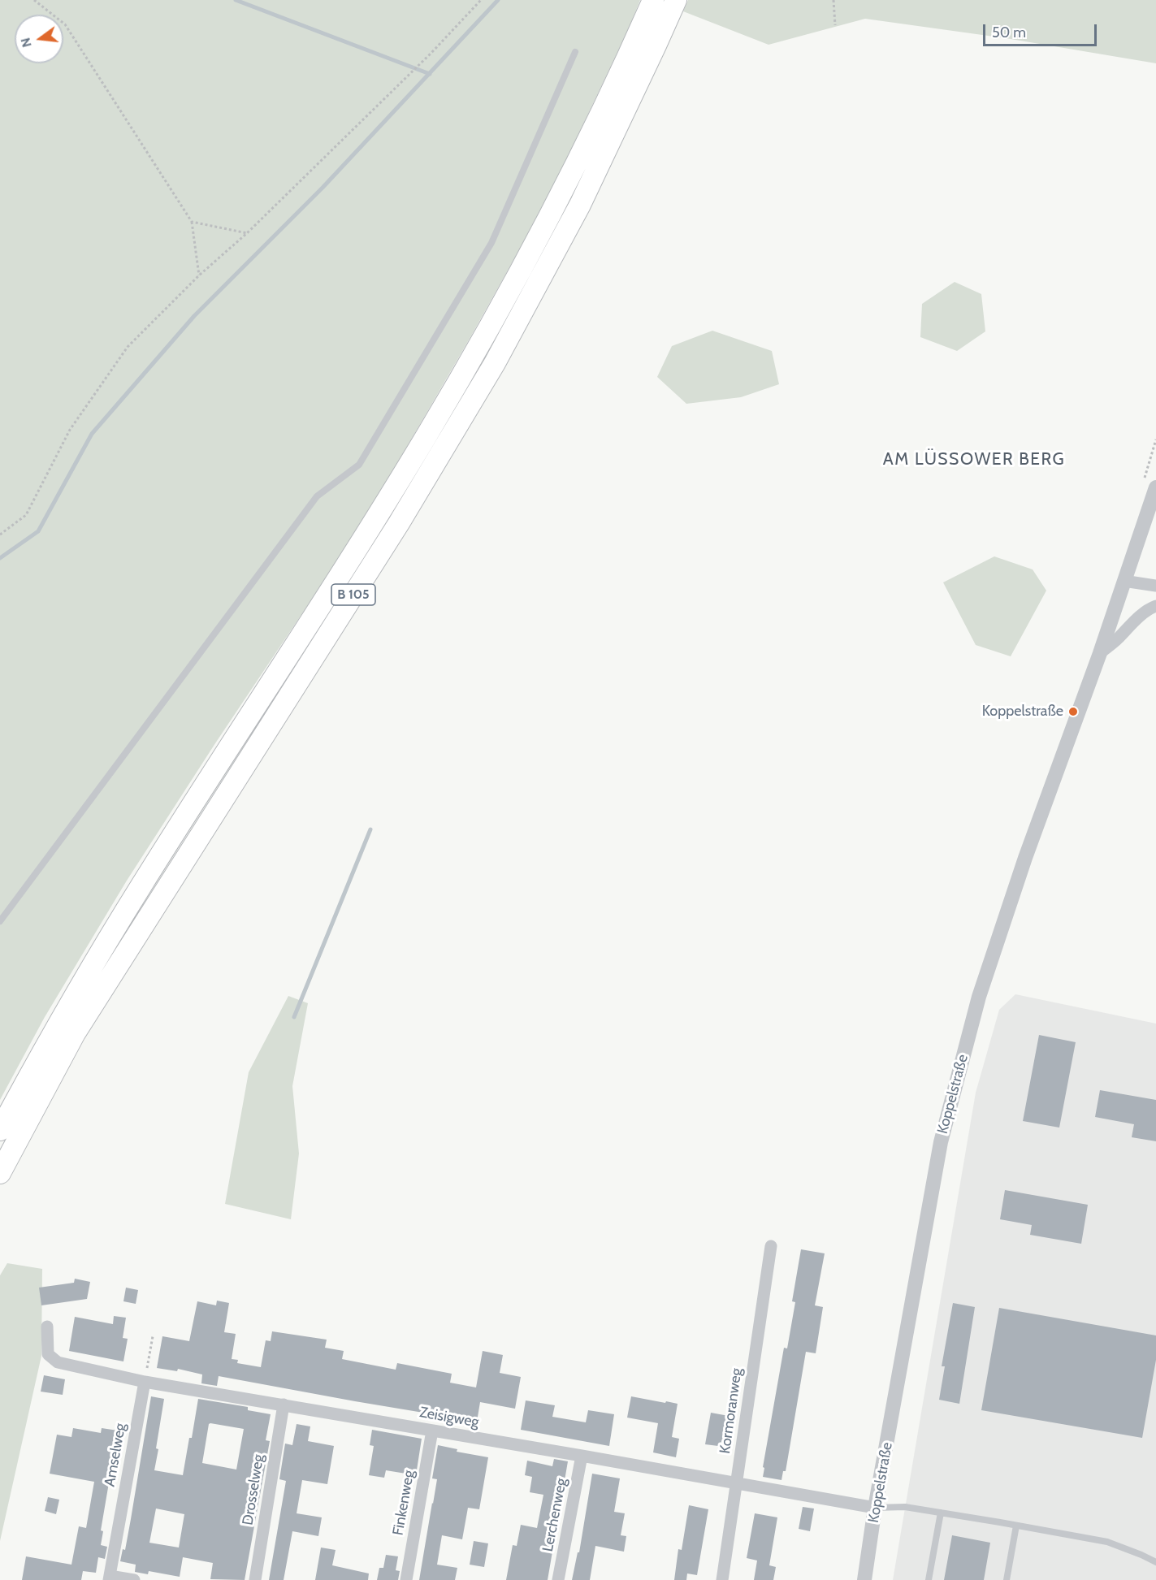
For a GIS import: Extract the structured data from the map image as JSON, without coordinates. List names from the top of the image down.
{
  "streets": {
    "highway": ["B 105"],
    "street": [
      "Koppelstraße",
      "Kormoranweg",
      "Zeisigweg",
      "Amselweg",
      "Drosselweg",
      "Finkenweg",
      "Lerchenweg"
    ]
  },
  "crossings": [
    ["Koppelstraße", "Zeisigweg"],
    ["Kormoranweg", "Zeisigweg"],
    ["Zeisigweg", "Amselweg"],
    ["Zeisigweg", "Drosselweg"],
    ["Zeisigweg", "Finkenweg"],
    ["Zeisigweg", "Lerchenweg"]
  ],
  "districts": ["AM LÜSSOWER BERG"],
  "places": ["Koppelstraße"],
  "scale_bar": "50 m",
  "north": "left"
}
